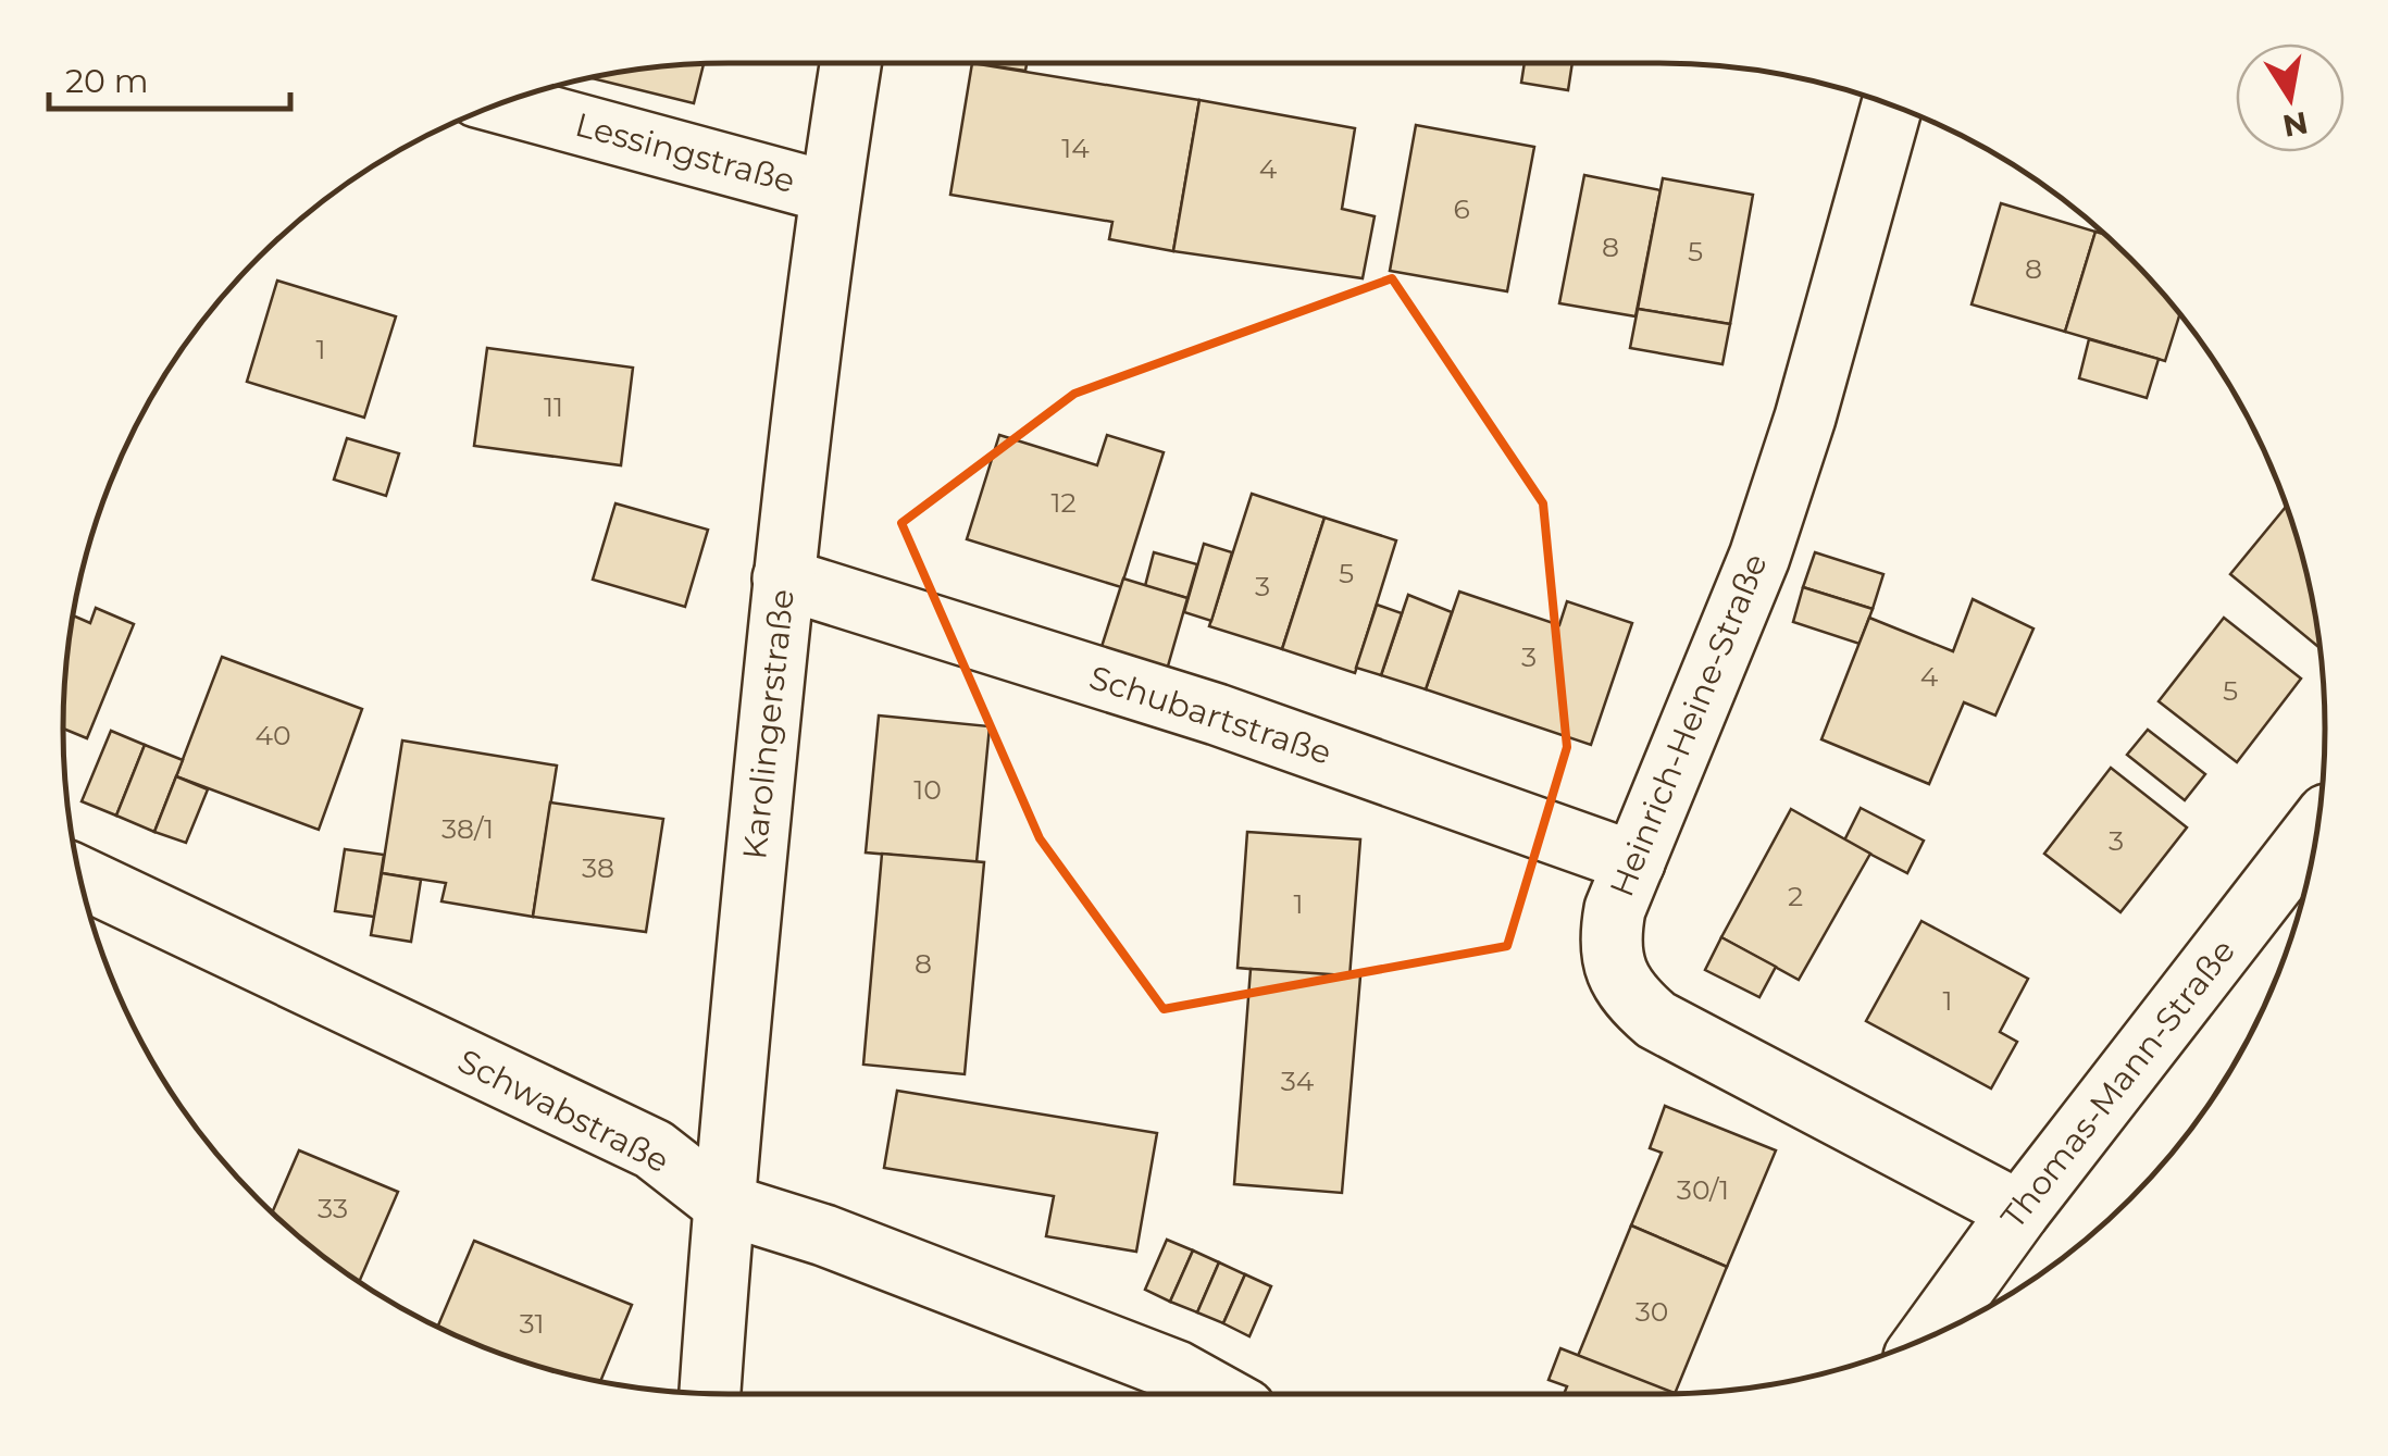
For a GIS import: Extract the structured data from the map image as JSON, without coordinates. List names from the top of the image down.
{
  "streets": {
    "street": [
      "Lessingstraße",
      "Schubartstraße",
      "Karolingerstraße",
      "Heinrich-Heine-Straße",
      "Thomas-Mann-Straße",
      "Schwabstraße"
    ]
  },
  "crossings": [
    ["Lessingstraße", "Karolingerstraße"],
    ["Schubartstraße", "Karolingerstraße"],
    ["Schubartstraße", "Heinrich-Heine-Straße"],
    ["Karolingerstraße", "Schwabstraße"],
    ["Heinrich-Heine-Straße", "Thomas-Mann-Straße"]
  ],
  "house_numbers": [
    "14",
    "4",
    "6",
    "8",
    "5",
    "8",
    "1",
    "11",
    "12",
    "5",
    "3",
    "3",
    "4",
    "5",
    "40",
    "10",
    "38/1",
    "3",
    "38",
    "2",
    "1",
    "8",
    "1",
    "34",
    "30/1",
    "33",
    "30",
    "31"
  ],
  "scale_bar": "20 m",
  "north": "bottom"
}
